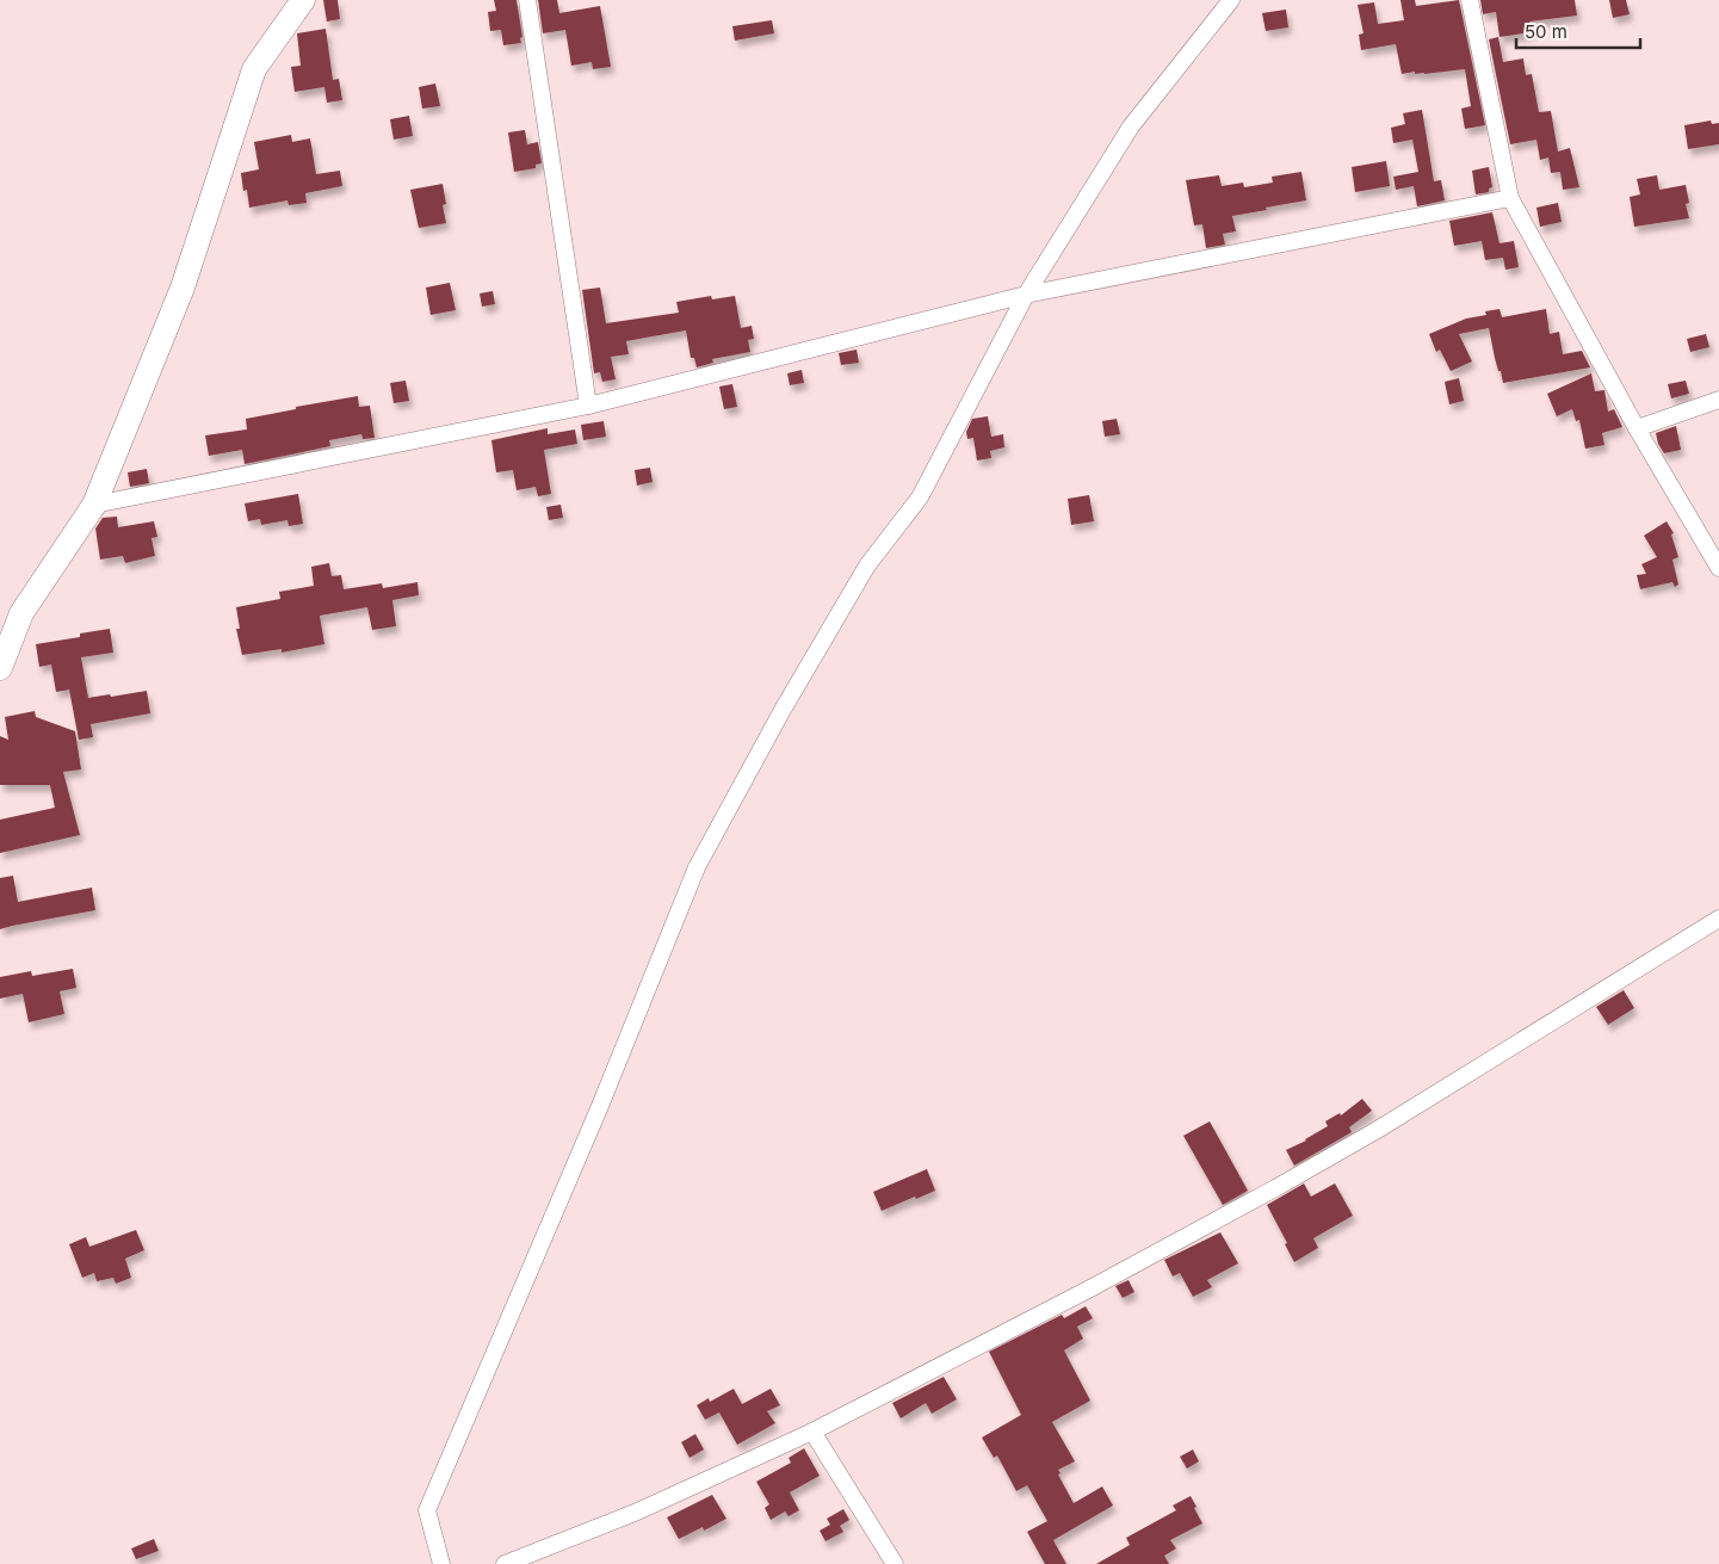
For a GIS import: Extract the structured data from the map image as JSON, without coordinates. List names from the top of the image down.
{
  "scale_bar": "50 m"
}
